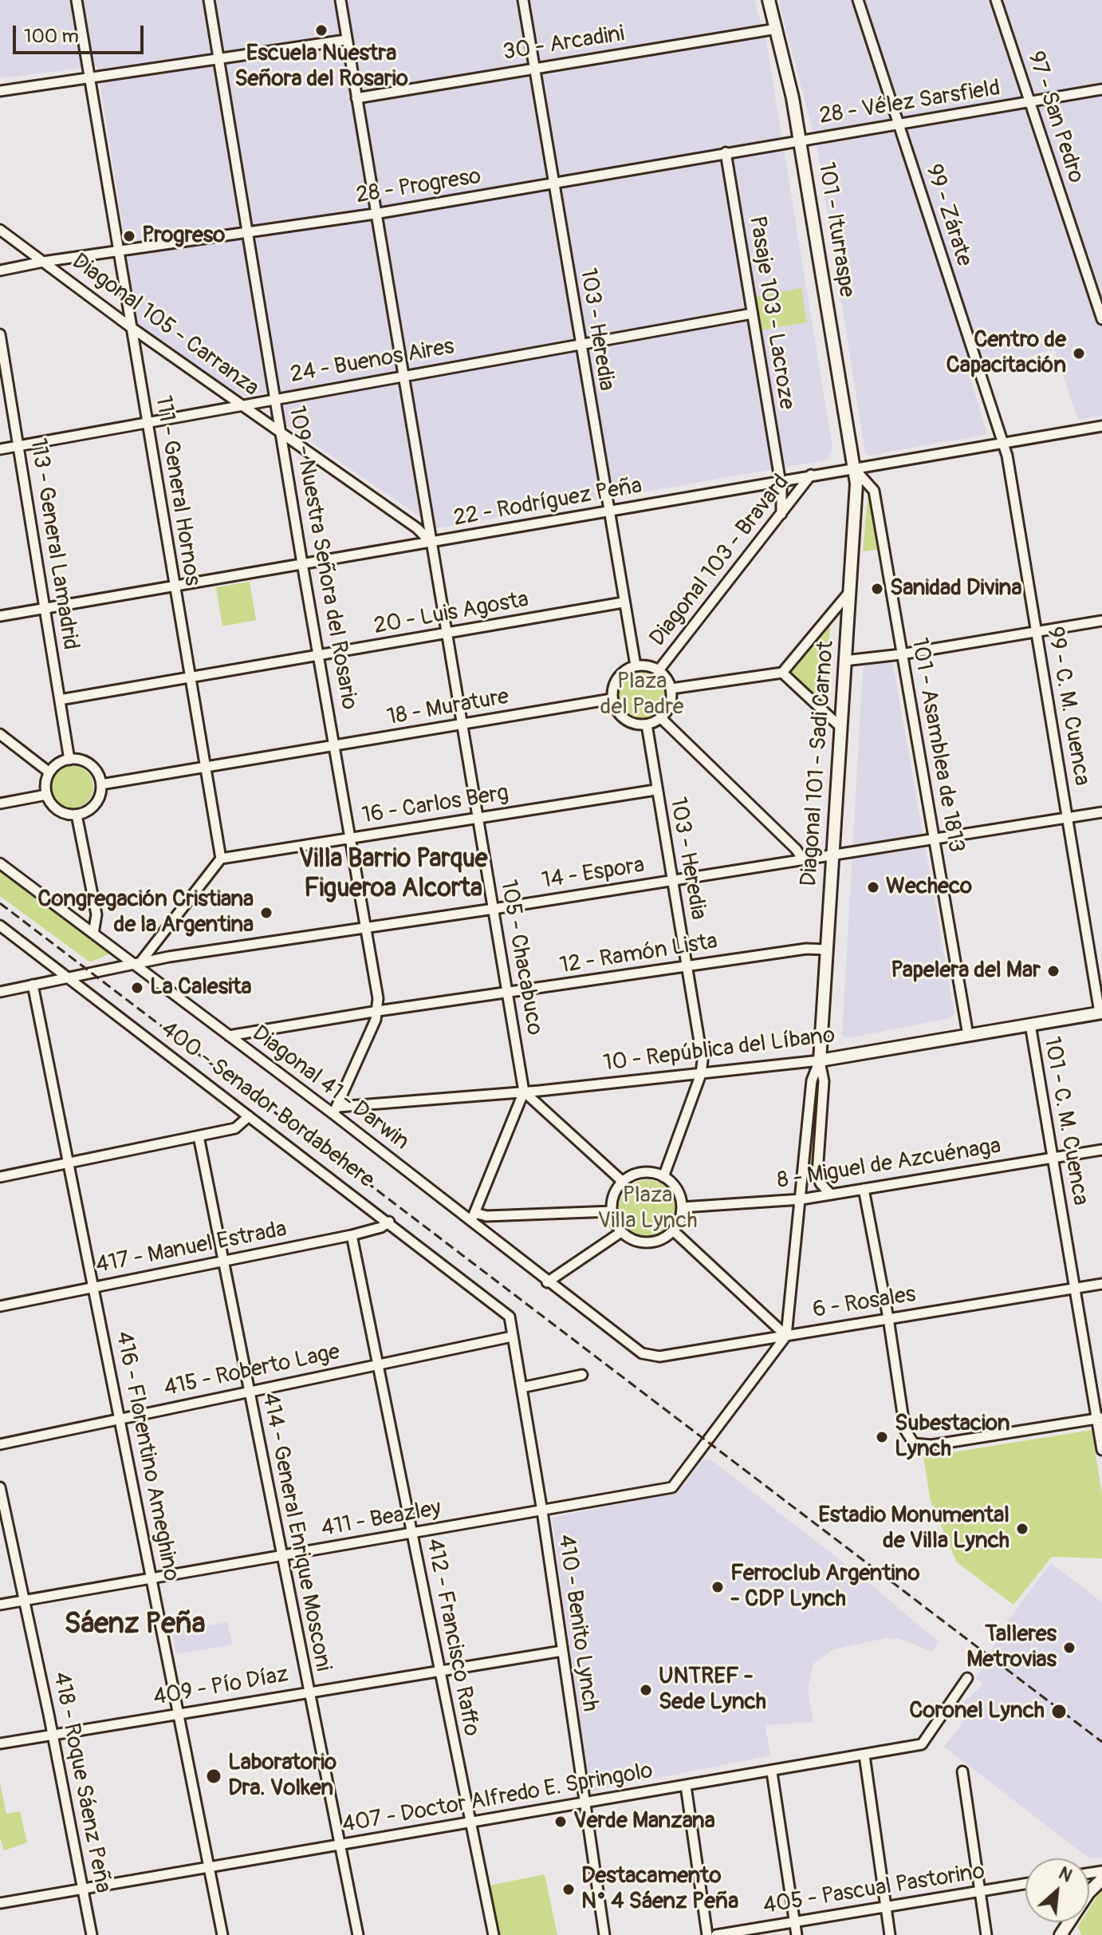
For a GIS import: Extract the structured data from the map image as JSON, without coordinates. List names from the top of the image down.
{
  "streets": {
    "main road": ["101 - Iturraspe", "Diagonal 101 - Sadi Carnot", "10 - República del Líbano"],
    "street": [
      "30 - Arcadini",
      "28 - Vélez Sarsfield",
      "97 - San Pedro",
      "28 - Progreso",
      "99 - Zárate",
      "Pasaje 103 - Lacroze",
      "Diagonal 105 - Carranza",
      "103 - Heredia",
      "24 - Buenos Aires",
      "111 - General Hornos",
      "22 - Rodríguez Peña",
      "113 - General Lamadrid",
      "109 - Nuestra Señora del Rosario",
      "Diagonal 103 - Bravard",
      "20 - Luis Agosta",
      "99 - C. M. Cuenca",
      "18 - Murature",
      "101 - Asamblea de 1813",
      "16 - Carlos Berg",
      "14 - Espora",
      "12 - Ramón Lista",
      "105 - Chacabuco",
      "Diagonal 41 - Darwin",
      "400 - Senador Bordabehere",
      "101 - C. M. Cuenca",
      "8 - Miguel de Azcuénaga",
      "417 - Manuel Estrada",
      "6 - Rosales",
      "415 - Roberto Lage",
      "416 - Florentino Ameghino",
      "411 - Beazley",
      "414 - General Enrique Mosconi",
      "410 - Benito Lynch",
      "412 - Francisco Raffo",
      "409 - Pío Díaz",
      "418 - Roque Sáenz Peña",
      "407 - Doctor Alfredo E. Springolo",
      "405 - Pascual Pastorino"
    ]
  },
  "crossings": [
    ["30 - Arcadini", "101 - Iturraspe"],
    ["30 - Arcadini", "103 - Heredia"],
    ["30 - Arcadini", "105 - Chacabuco"],
    ["28 - Vélez Sarsfield", "97 - San Pedro"],
    ["28 - Vélez Sarsfield", "28 - Progreso"],
    ["28 - Vélez Sarsfield", "99 - Zárate"],
    ["28 - Vélez Sarsfield", "101 - Iturraspe"],
    ["28 - Progreso", "101 - Iturraspe"],
    ["28 - Progreso", "Pasaje 103 - Lacroze"],
    ["28 - Progreso", "Diagonal 105 - Carranza"],
    ["28 - Progreso", "103 - Heredia"],
    ["28 - Progreso", "111 - General Hornos"],
    ["28 - Progreso", "109 - Nuestra Señora del Rosario"],
    ["28 - Progreso", "105 - Chacabuco"],
    ["99 - Zárate", "22 - Rodríguez Peña"],
    ["99 - Zárate", "99 - C. M. Cuenca"],
    ["101 - Iturraspe", "22 - Rodríguez Peña"],
    ["101 - Iturraspe", "101 - Asamblea de 1813"],
    ["101 - Iturraspe", "Diagonal 101 - Sadi Carnot"],
    ["Pasaje 103 - Lacroze", "24 - Buenos Aires"],
    ["Pasaje 103 - Lacroze", "22 - Rodríguez Peña"],
    ["Pasaje 103 - Lacroze", "Diagonal 103 - Bravard"],
    ["Diagonal 105 - Carranza", "24 - Buenos Aires"],
    ["Diagonal 105 - Carranza", "111 - General Hornos"],
    ["Diagonal 105 - Carranza", "22 - Rodríguez Peña"],
    ["Diagonal 105 - Carranza", "109 - Nuestra Señora del Rosario"],
    ["Diagonal 105 - Carranza", "105 - Chacabuco"],
    ["103 - Heredia", "24 - Buenos Aires"],
    ["103 - Heredia", "22 - Rodríguez Peña"],
    ["103 - Heredia", "Diagonal 103 - Bravard"],
    ["103 - Heredia", "20 - Luis Agosta"],
    ["103 - Heredia", "18 - Murature"],
    ["103 - Heredia", "16 - Carlos Berg"],
    ["103 - Heredia", "14 - Espora"],
    ["103 - Heredia", "12 - Ramón Lista"],
    ["103 - Heredia", "10 - República del Líbano"],
    ["24 - Buenos Aires", "111 - General Hornos"],
    ["24 - Buenos Aires", "113 - General Lamadrid"],
    ["24 - Buenos Aires", "109 - Nuestra Señora del Rosario"],
    ["24 - Buenos Aires", "105 - Chacabuco"],
    ["111 - General Hornos", "22 - Rodríguez Peña"],
    ["111 - General Hornos", "20 - Luis Agosta"],
    ["111 - General Hornos", "18 - Murature"],
    ["111 - General Hornos", "16 - Carlos Berg"],
    ["22 - Rodríguez Peña", "113 - General Lamadrid"],
    ["22 - Rodríguez Peña", "109 - Nuestra Señora del Rosario"],
    ["22 - Rodríguez Peña", "Diagonal 103 - Bravard"],
    ["22 - Rodríguez Peña", "99 - C. M. Cuenca"],
    ["22 - Rodríguez Peña", "101 - Asamblea de 1813"],
    ["22 - Rodríguez Peña", "Diagonal 101 - Sadi Carnot"],
    ["22 - Rodríguez Peña", "105 - Chacabuco"],
    ["113 - General Lamadrid", "20 - Luis Agosta"],
    ["113 - General Lamadrid", "18 - Murature"],
    ["109 - Nuestra Señora del Rosario", "20 - Luis Agosta"],
    ["109 - Nuestra Señora del Rosario", "18 - Murature"],
    ["109 - Nuestra Señora del Rosario", "16 - Carlos Berg"],
    ["109 - Nuestra Señora del Rosario", "14 - Espora"],
    ["109 - Nuestra Señora del Rosario", "12 - Ramón Lista"],
    ["Diagonal 103 - Bravard", "18 - Murature"],
    ["20 - Luis Agosta", "105 - Chacabuco"],
    ["99 - C. M. Cuenca", "14 - Espora"],
    ["99 - C. M. Cuenca", "10 - República del Líbano"],
    ["18 - Murature", "105 - Chacabuco"],
    ["101 - Asamblea de 1813", "Diagonal 101 - Sadi Carnot"],
    ["101 - Asamblea de 1813", "14 - Espora"],
    ["101 - Asamblea de 1813", "10 - República del Líbano"],
    ["Diagonal 101 - Sadi Carnot", "14 - Espora"],
    ["Diagonal 101 - Sadi Carnot", "12 - Ramón Lista"],
    ["Diagonal 101 - Sadi Carnot", "10 - República del Líbano"],
    ["Diagonal 101 - Sadi Carnot", "8 - Miguel de Azcuénaga"],
    ["Diagonal 101 - Sadi Carnot", "6 - Rosales"],
    ["Diagonal 101 - Sadi Carnot", "411 - Beazley"],
    ["16 - Carlos Berg", "105 - Chacabuco"],
    ["14 - Espora", "105 - Chacabuco"],
    ["14 - Espora", "Diagonal 41 - Darwin"],
    ["14 - Espora", "400 - Senador Bordabehere"],
    ["14 - Espora", "416 - Florentino Ameghino"],
    ["12 - Ramón Lista", "105 - Chacabuco"],
    ["12 - Ramón Lista", "Diagonal 41 - Darwin"],
    ["105 - Chacabuco", "10 - República del Líbano"],
    ["10 - República del Líbano", "Diagonal 41 - Darwin"],
    ["10 - República del Líbano", "101 - C. M. Cuenca"],
    ["Diagonal 41 - Darwin", "6 - Rosales"],
    ["400 - Senador Bordabehere", "417 - Manuel Estrada"],
    ["400 - Senador Bordabehere", "410 - Benito Lynch"],
    ["101 - C. M. Cuenca", "8 - Miguel de Azcuénaga"],
    ["101 - C. M. Cuenca", "6 - Rosales"],
    ["417 - Manuel Estrada", "416 - Florentino Ameghino"],
    ["417 - Manuel Estrada", "414 - General Enrique Mosconi"],
    ["417 - Manuel Estrada", "412 - Francisco Raffo"],
    ["6 - Rosales", "411 - Beazley"],
    ["415 - Roberto Lage", "416 - Florentino Ameghino"],
    ["415 - Roberto Lage", "414 - General Enrique Mosconi"],
    ["415 - Roberto Lage", "410 - Benito Lynch"],
    ["415 - Roberto Lage", "412 - Francisco Raffo"],
    ["416 - Florentino Ameghino", "411 - Beazley"],
    ["416 - Florentino Ameghino", "409 - Pío Díaz"],
    ["416 - Florentino Ameghino", "407 - Doctor Alfredo E. Springolo"],
    ["411 - Beazley", "414 - General Enrique Mosconi"],
    ["411 - Beazley", "410 - Benito Lynch"],
    ["411 - Beazley", "412 - Francisco Raffo"],
    ["411 - Beazley", "418 - Roque Sáenz Peña"],
    ["414 - General Enrique Mosconi", "409 - Pío Díaz"],
    ["414 - General Enrique Mosconi", "407 - Doctor Alfredo E. Springolo"],
    ["410 - Benito Lynch", "409 - Pío Díaz"],
    ["410 - Benito Lynch", "407 - Doctor Alfredo E. Springolo"],
    ["412 - Francisco Raffo", "409 - Pío Díaz"],
    ["412 - Francisco Raffo", "407 - Doctor Alfredo E. Springolo"],
    ["409 - Pío Díaz", "418 - Roque Sáenz Peña"],
    ["418 - Roque Sáenz Peña", "407 - Doctor Alfredo E. Springolo"]
  ],
  "districts": ["Villa Barrio Parque Figueroa Alcorta", "Sáenz Peña"],
  "parks": ["Plaza del Padre", "Plaza Villa Lynch"],
  "places": [
    "Escuela Nuestra Señora del Rosario",
    "Progreso",
    "Centro de Capacitación",
    "Sanidad Divina",
    "Wecheco",
    "Congregación Cristiana de la Argentina",
    "Papelera del Mar",
    "La Calesita",
    "Subestacion Lynch",
    "Estadio Monumental de Villa Lynch",
    "Ferroclub Argentino - CDP Lynch",
    "Talleres Metrovias",
    "UNTREF - Sede Lynch",
    "Coronel Lynch",
    "Laboratorio Dra. Volken",
    "Verde Manzana",
    "Destacamento N° 4 Sáenz Peña"
  ],
  "scale_bar": "100 m",
  "north": "top right"
}
